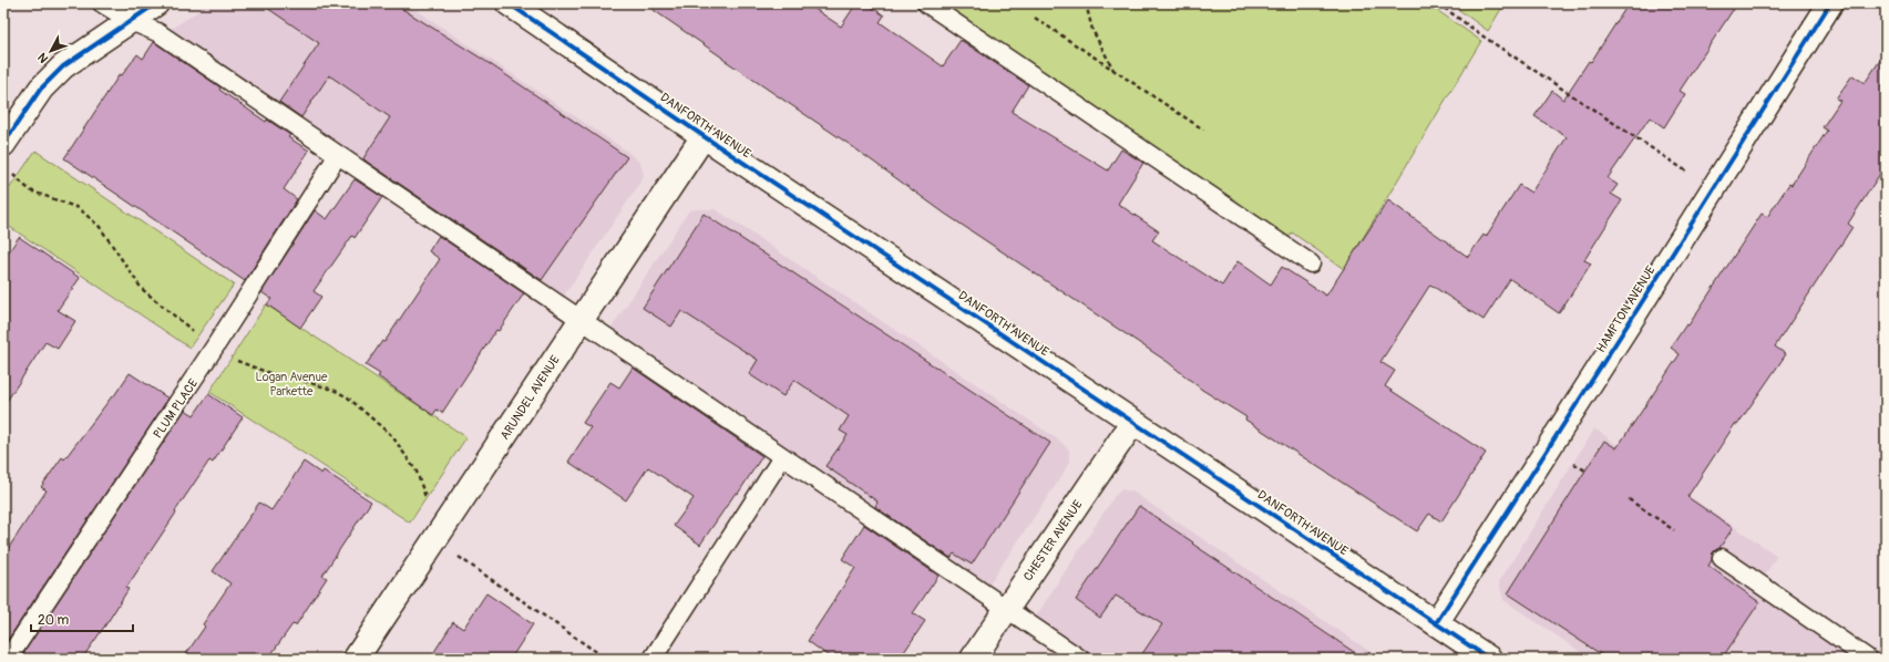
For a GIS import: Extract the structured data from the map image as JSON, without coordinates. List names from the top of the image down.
{
  "streets": {
    "street": [
      "DANFORTH AVENUE",
      "HAMPTON AVENUE",
      "ARUNDEL AVENUE",
      "CHESTER AVENUE"
    ],
    "lane": ["PLUM PLACE"]
  },
  "crossings": [
    ["DANFORTH AVENUE", "HAMPTON AVENUE"],
    ["DANFORTH AVENUE", "ARUNDEL AVENUE"],
    ["DANFORTH AVENUE", "CHESTER AVENUE"]
  ],
  "parks": ["Logan Avenue Parkette"],
  "scale_bar": "20 m",
  "north": "bottom left"
}
